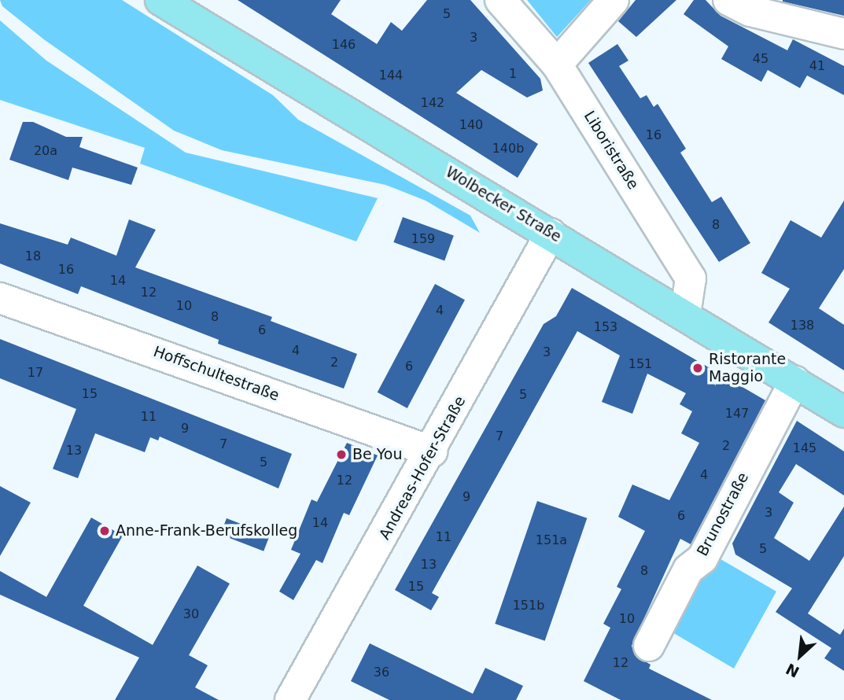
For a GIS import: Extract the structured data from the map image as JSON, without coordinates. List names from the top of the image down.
{
  "streets": {
    "main road": ["Wolbecker Straße"],
    "street": [
      "Liboristraße",
      "Hoffschultestraße",
      "Andreas-Hofer-Straße",
      "Brunostraße"
    ]
  },
  "crossings": [
    ["Liboristraße", "Wolbecker Straße"],
    ["Wolbecker Straße", "Andreas-Hofer-Straße"],
    ["Wolbecker Straße", "Brunostraße"],
    ["Hoffschultestraße", "Andreas-Hofer-Straße"]
  ],
  "places": ["Ristorante Maggio", "Be You", "Anne-Frank-Berufskolleg"],
  "house_numbers": [
    "5",
    "3",
    "146",
    "45",
    "41",
    "1",
    "144",
    "142",
    "140",
    "16",
    "140b",
    "20a",
    "8",
    "159",
    "18",
    "16",
    "14",
    "12",
    "10",
    "4",
    "8",
    "138",
    "153",
    "6",
    "4",
    "3",
    "2",
    "151",
    "6",
    "17",
    "15",
    "5",
    "147",
    "11",
    "9",
    "7",
    "7",
    "2",
    "145",
    "13",
    "5",
    "4",
    "12",
    "9",
    "3",
    "6",
    "14",
    "11",
    "151a",
    "5",
    "13",
    "8",
    "15",
    "151b",
    "30",
    "10",
    "12",
    "36"
  ],
  "north": "bottom left"
}
